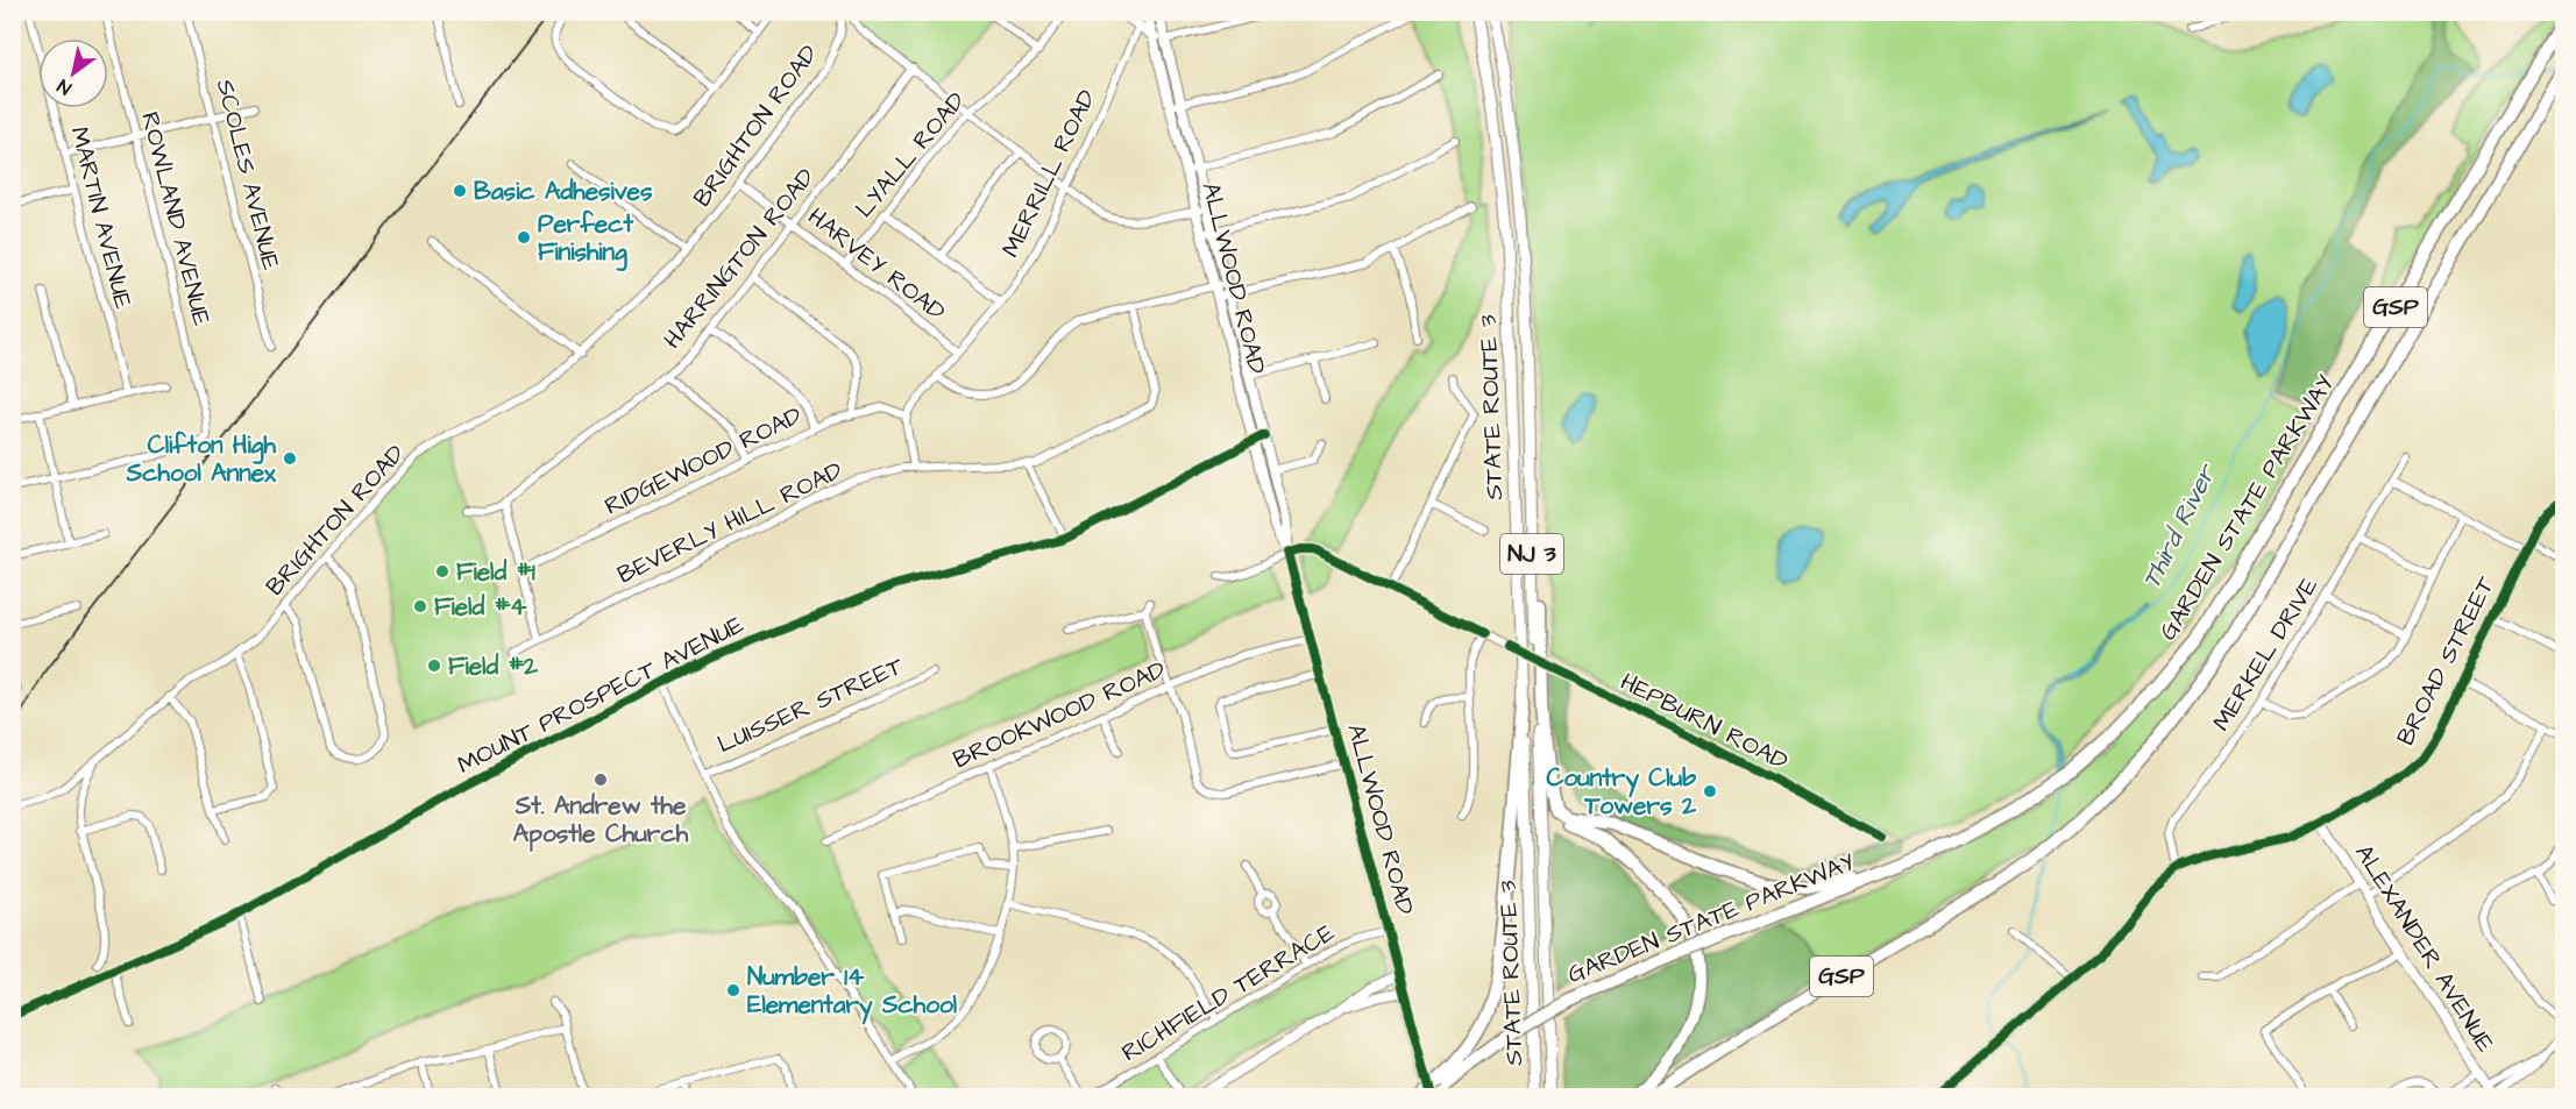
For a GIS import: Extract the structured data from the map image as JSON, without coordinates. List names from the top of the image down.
{
  "streets": {
    "highway": ["GSP", "GARDEN STATE PARKWAY"],
    "main road": [
      "ALLWOOD ROAD",
      "STATE ROUTE 3",
      "NJ 3",
      "BROAD STREET"
    ],
    "street": [
      "BRIGHTON ROAD",
      "LYALL ROAD",
      "MERRILL ROAD",
      "SCOLES AVENUE",
      "MARTIN AVENUE",
      "ROWLAND AVENUE",
      "HARRINGTON ROAD",
      "HARVEY ROAD",
      "RIDGEWOOD ROAD",
      "BEVERLY HILL ROAD",
      "MERKEL DRIVE",
      "MOUNT PROSPECT AVENUE",
      "LUISSER STREET",
      "BROOKWOOD ROAD",
      "HEPBURN ROAD",
      "ALEXANDER AVENUE",
      "RICHFIELD TERRACE"
    ]
  },
  "crossings": [
    ["BRIGHTON ROAD", "HARVEY ROAD"],
    ["LYALL ROAD", "HARVEY ROAD"],
    ["MERRILL ROAD", "HARVEY ROAD"],
    ["MERRILL ROAD", "RIDGEWOOD ROAD"],
    ["HARRINGTON ROAD", "HARVEY ROAD"],
    ["ALLWOOD ROAD", "GARDEN STATE PARKWAY"],
    ["ALLWOOD ROAD", "MOUNT PROSPECT AVENUE"],
    ["ALLWOOD ROAD", "BROOKWOOD ROAD"],
    ["ALLWOOD ROAD", "HEPBURN ROAD"],
    ["ALLWOOD ROAD", "RICHFIELD TERRACE"],
    ["MERKEL DRIVE", "BROAD STREET"],
    ["BROAD STREET", "ALEXANDER AVENUE"]
  ],
  "water": ["Third River"],
  "places": [
    "Basic Adhesives",
    "Perfect Finishing",
    "Clifton High School Annex",
    "Field #1",
    "Field #4",
    "Field #2",
    "St. Andrew the Apostle Church",
    "Country Club Towers 2",
    "Number 14 Elementary School"
  ],
  "north": "bottom left"
}
